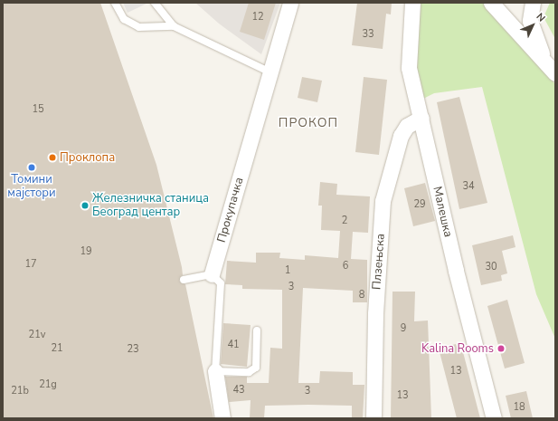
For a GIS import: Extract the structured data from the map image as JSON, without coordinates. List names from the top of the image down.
{
  "streets": {
    "street": ["Прокупачка", "Малешка", "Плзењска"]
  },
  "crossings": [
    ["Малешка", "Плзењска"]
  ],
  "districts": ["ПРОКОП"],
  "places": [
    "Проклопа",
    "Томини мајстори",
    "Железничка станица Београд центар",
    "Kalina Rooms"
  ],
  "house_numbers": [
    "12",
    "33",
    "15",
    "34",
    "29",
    "2",
    "19",
    "17",
    "6",
    "30",
    "1",
    "3",
    "8",
    "9",
    "21v",
    "41",
    "21",
    "23",
    "13",
    "21g",
    "43",
    "21b",
    "3",
    "13",
    "18"
  ],
  "north": "top right"
}
